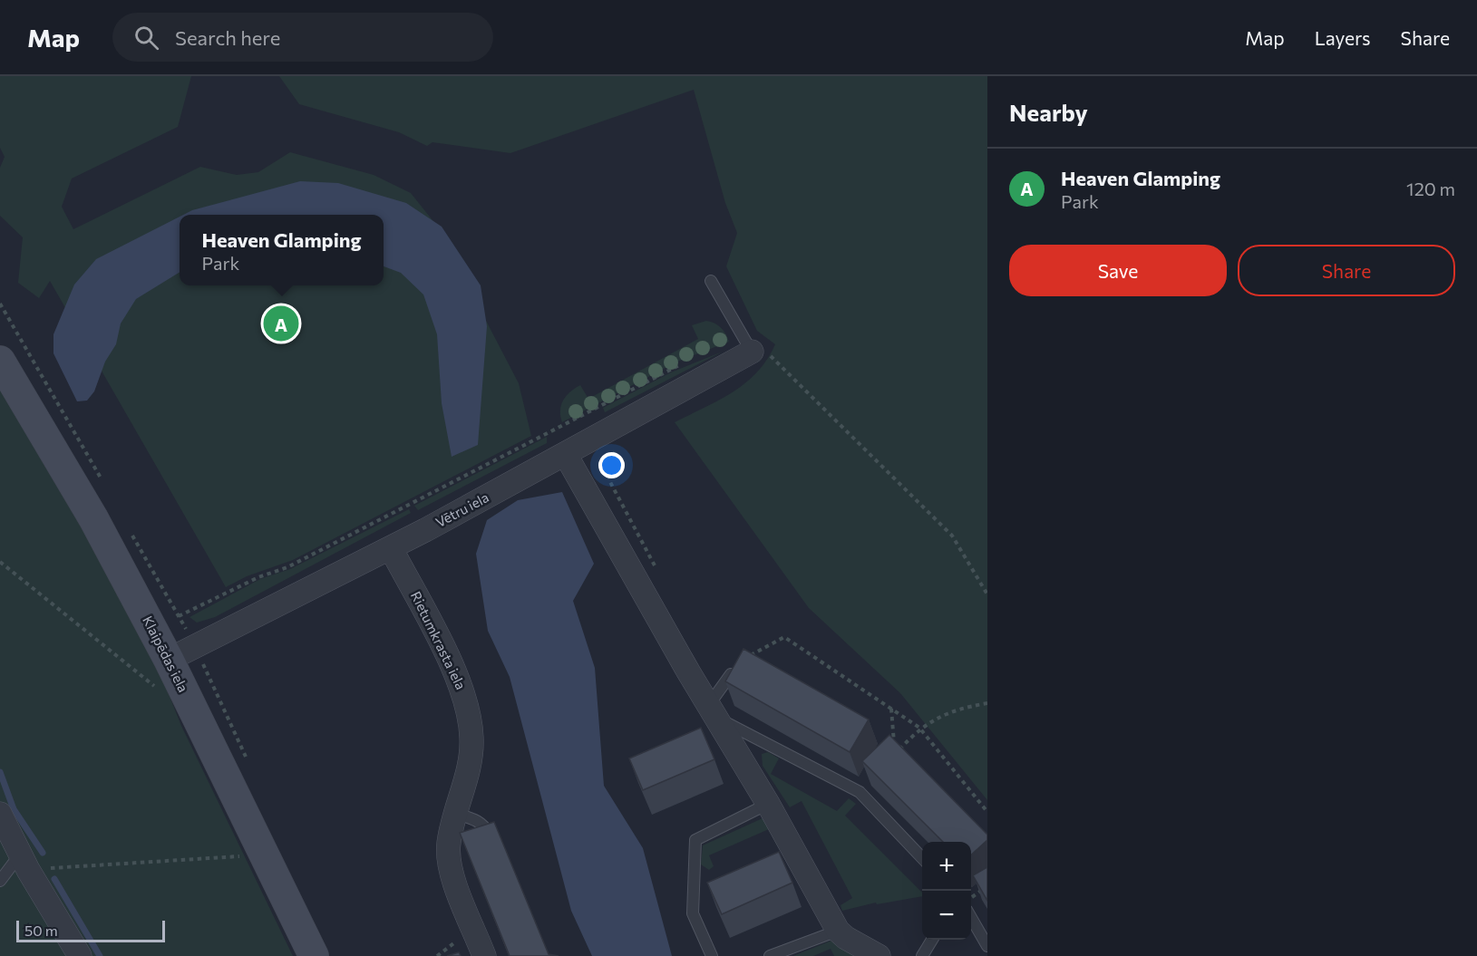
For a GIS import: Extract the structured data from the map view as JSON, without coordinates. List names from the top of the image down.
{
  "streets": {
    "main road": ["Klaipēdas iela"],
    "street": ["Vētru iela", "Rietumkrasta iela"]
  },
  "crossings": [
    ["Vētru iela", "Rietumkrasta iela"],
    ["Vētru iela", "Klaipēdas iela"]
  ],
  "scale_bar": "50 m",
  "page": {
    "header": "Map",
    "search": "Search here",
    "nav": ["Map", "Layers", "Share"],
    "heading": "Nearby",
    "list": [
      {
        "mark": "A",
        "name": "Heaven Glamping",
        "note": "Park",
        "value": "120 m"
      }
    ],
    "popup": ["Heaven Glamping", "Park"],
    "buttons": ["Save", "Share"],
    "pins": "A",
    "map_buttons": ["+", "−"],
    "scale": "50 m"
  }
}
